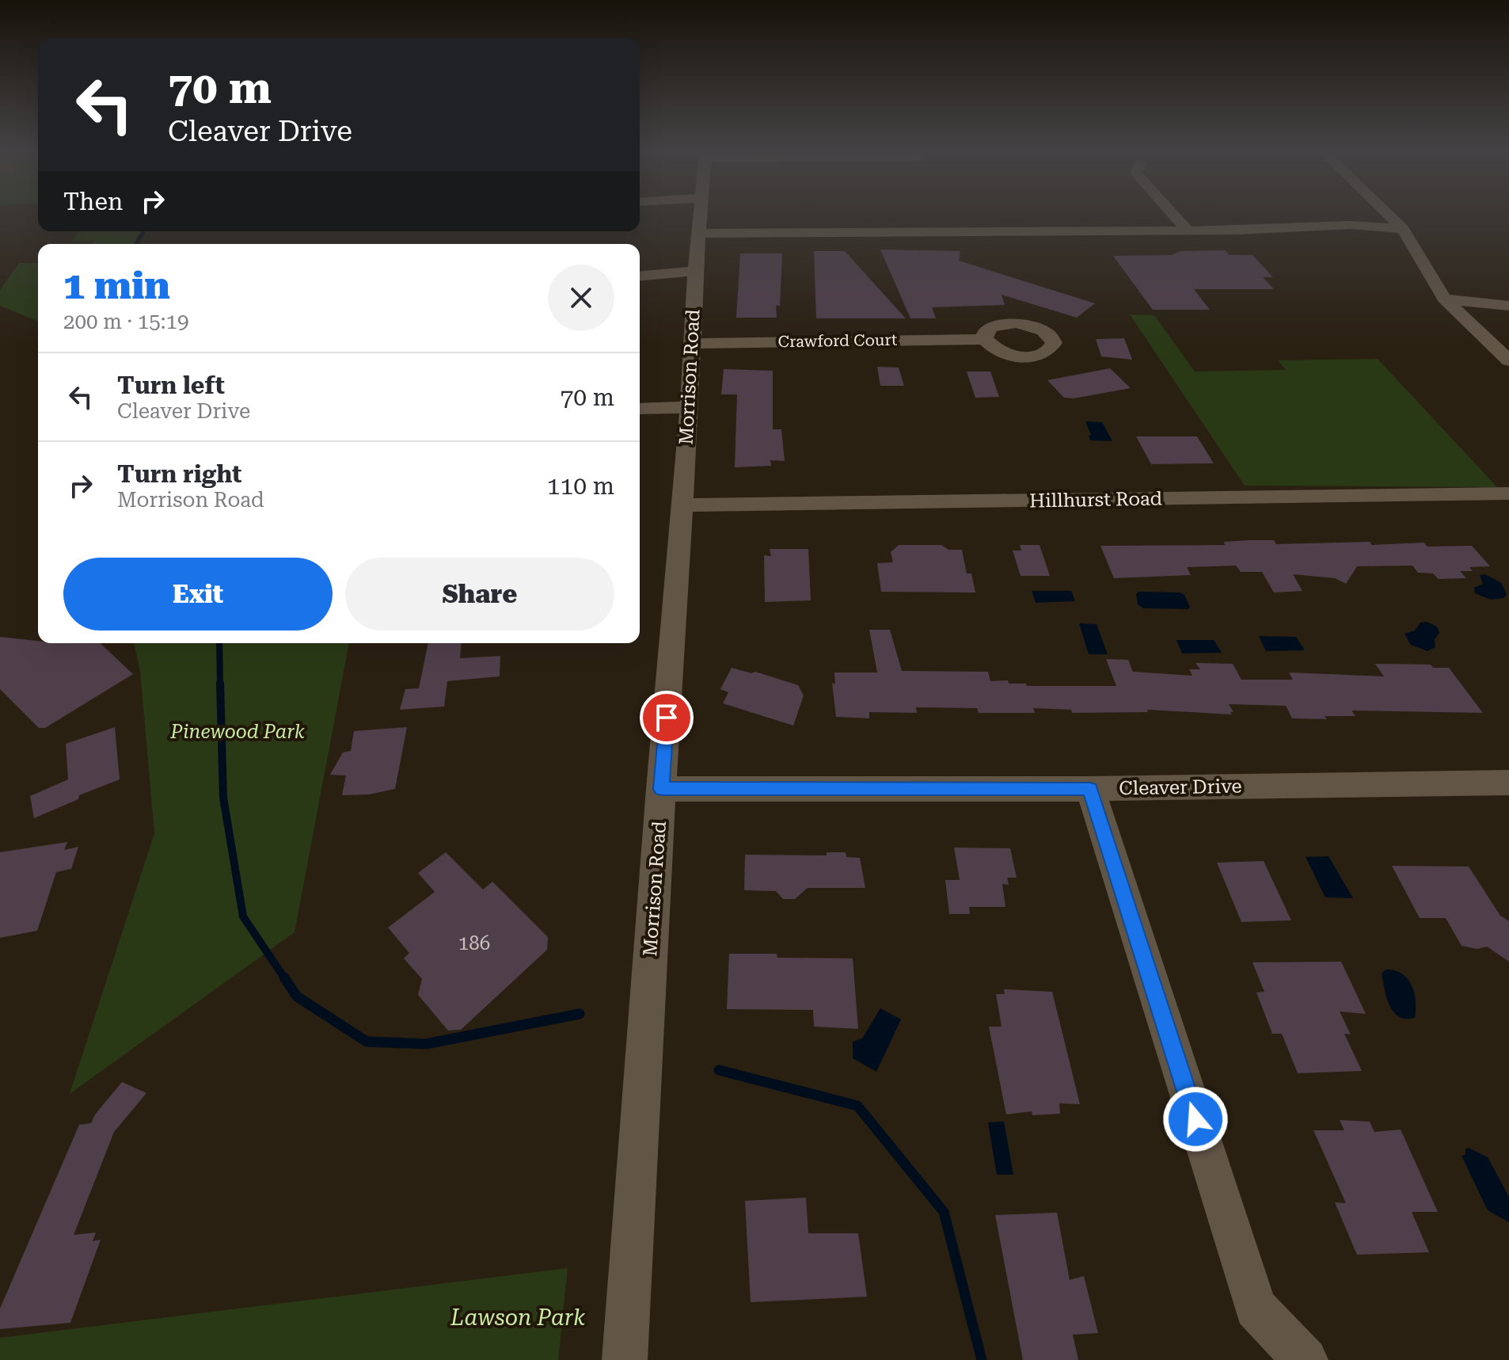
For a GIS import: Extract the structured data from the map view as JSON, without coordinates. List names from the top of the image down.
{
  "streets": {
    "street": [
      "Crawford Court",
      "Morrison Road",
      "Hillhurst Road",
      "Cleaver Drive"
    ]
  },
  "crossings": [
    ["Crawford Court", "Morrison Road"],
    ["Morrison Road", "Hillhurst Road"],
    ["Morrison Road", "Cleaver Drive"]
  ],
  "parks": ["Pinewood Park", "Lawson Park"],
  "house_numbers": ["186"],
  "page": {
    "turn": ["70 m", "Cleaver Drive"],
    "then": "Then",
    "heading": ["1 min", "200 m · 15:19"],
    "list": [
      {
        "name": "Turn left",
        "note": "Cleaver Drive",
        "value": "70 m"
      },
      {
        "name": "Turn right",
        "note": "Morrison Road",
        "value": "110 m"
      }
    ],
    "buttons": ["Exit", "Share"]
  }
}
